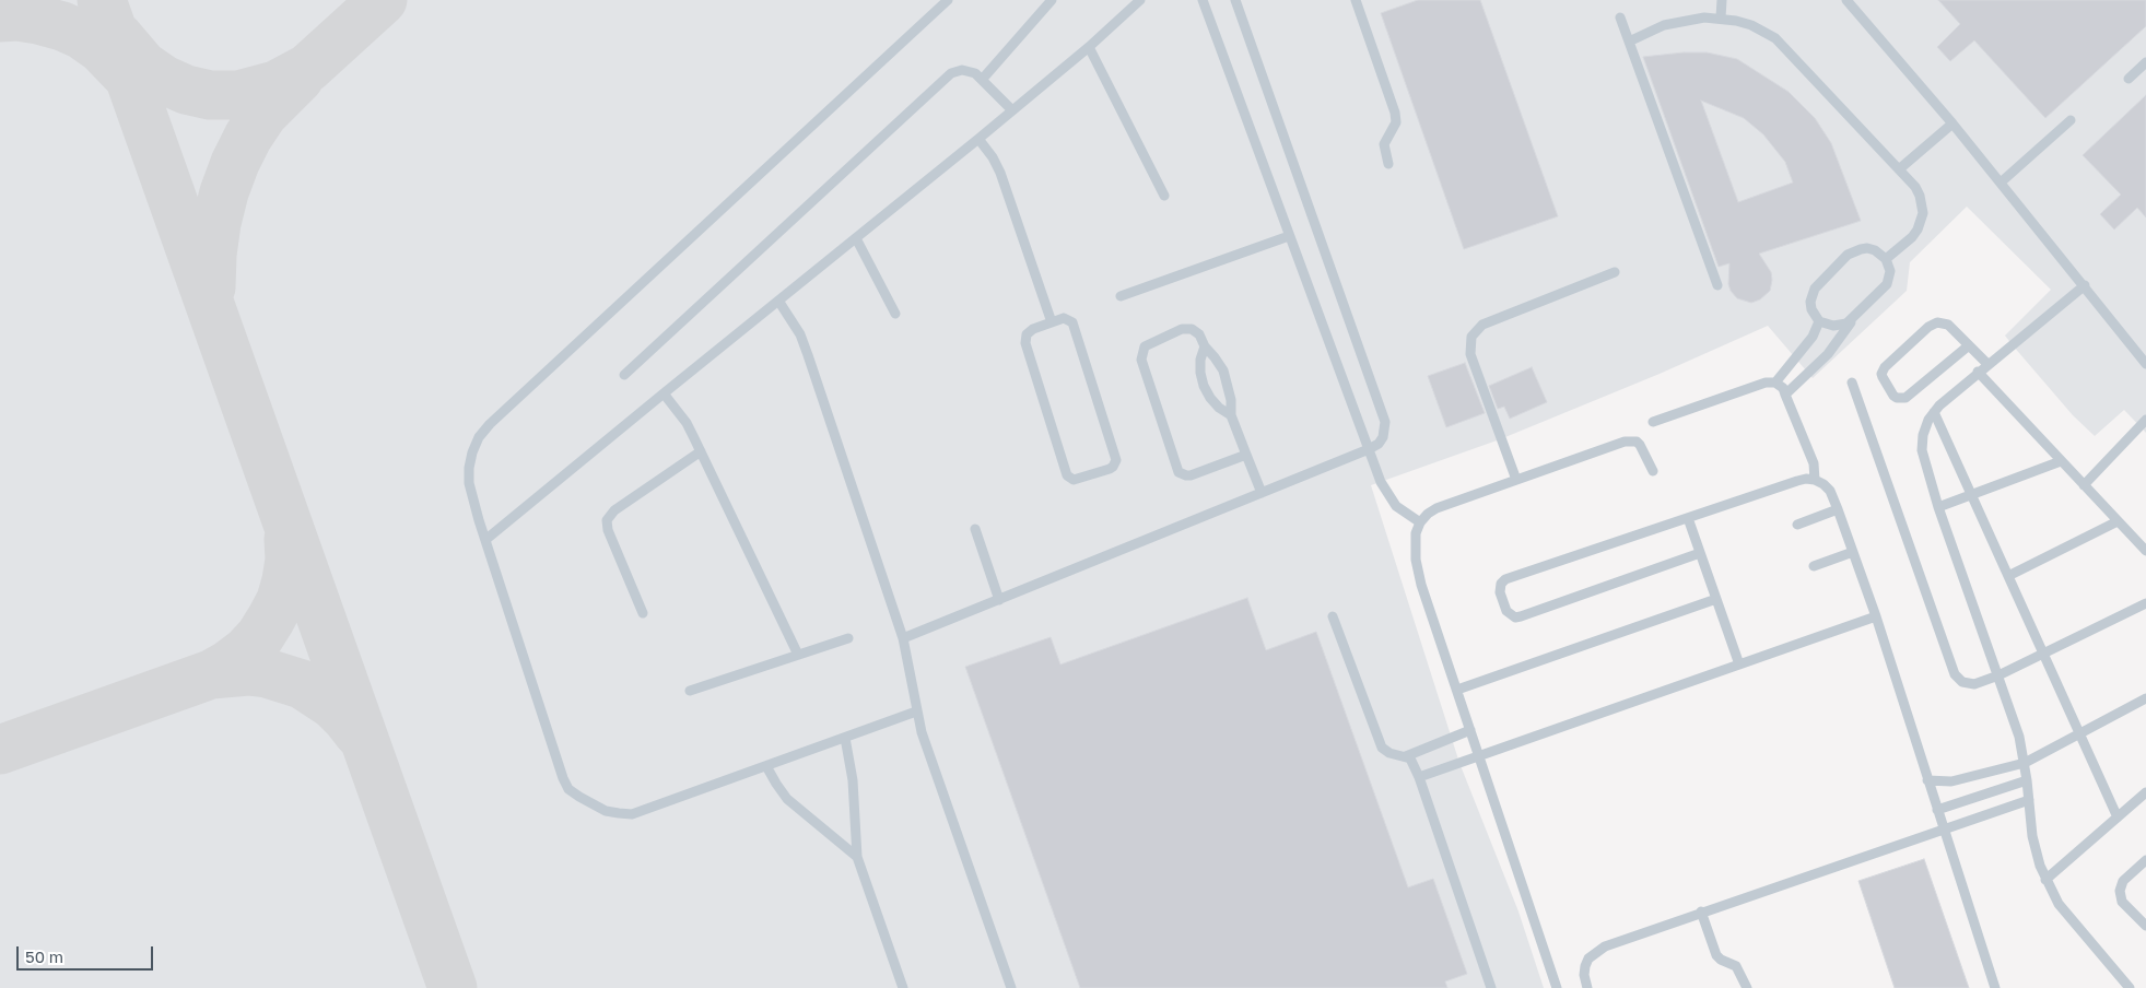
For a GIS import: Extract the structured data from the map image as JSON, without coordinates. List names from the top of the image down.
{
  "scale_bar": "50 m"
}
